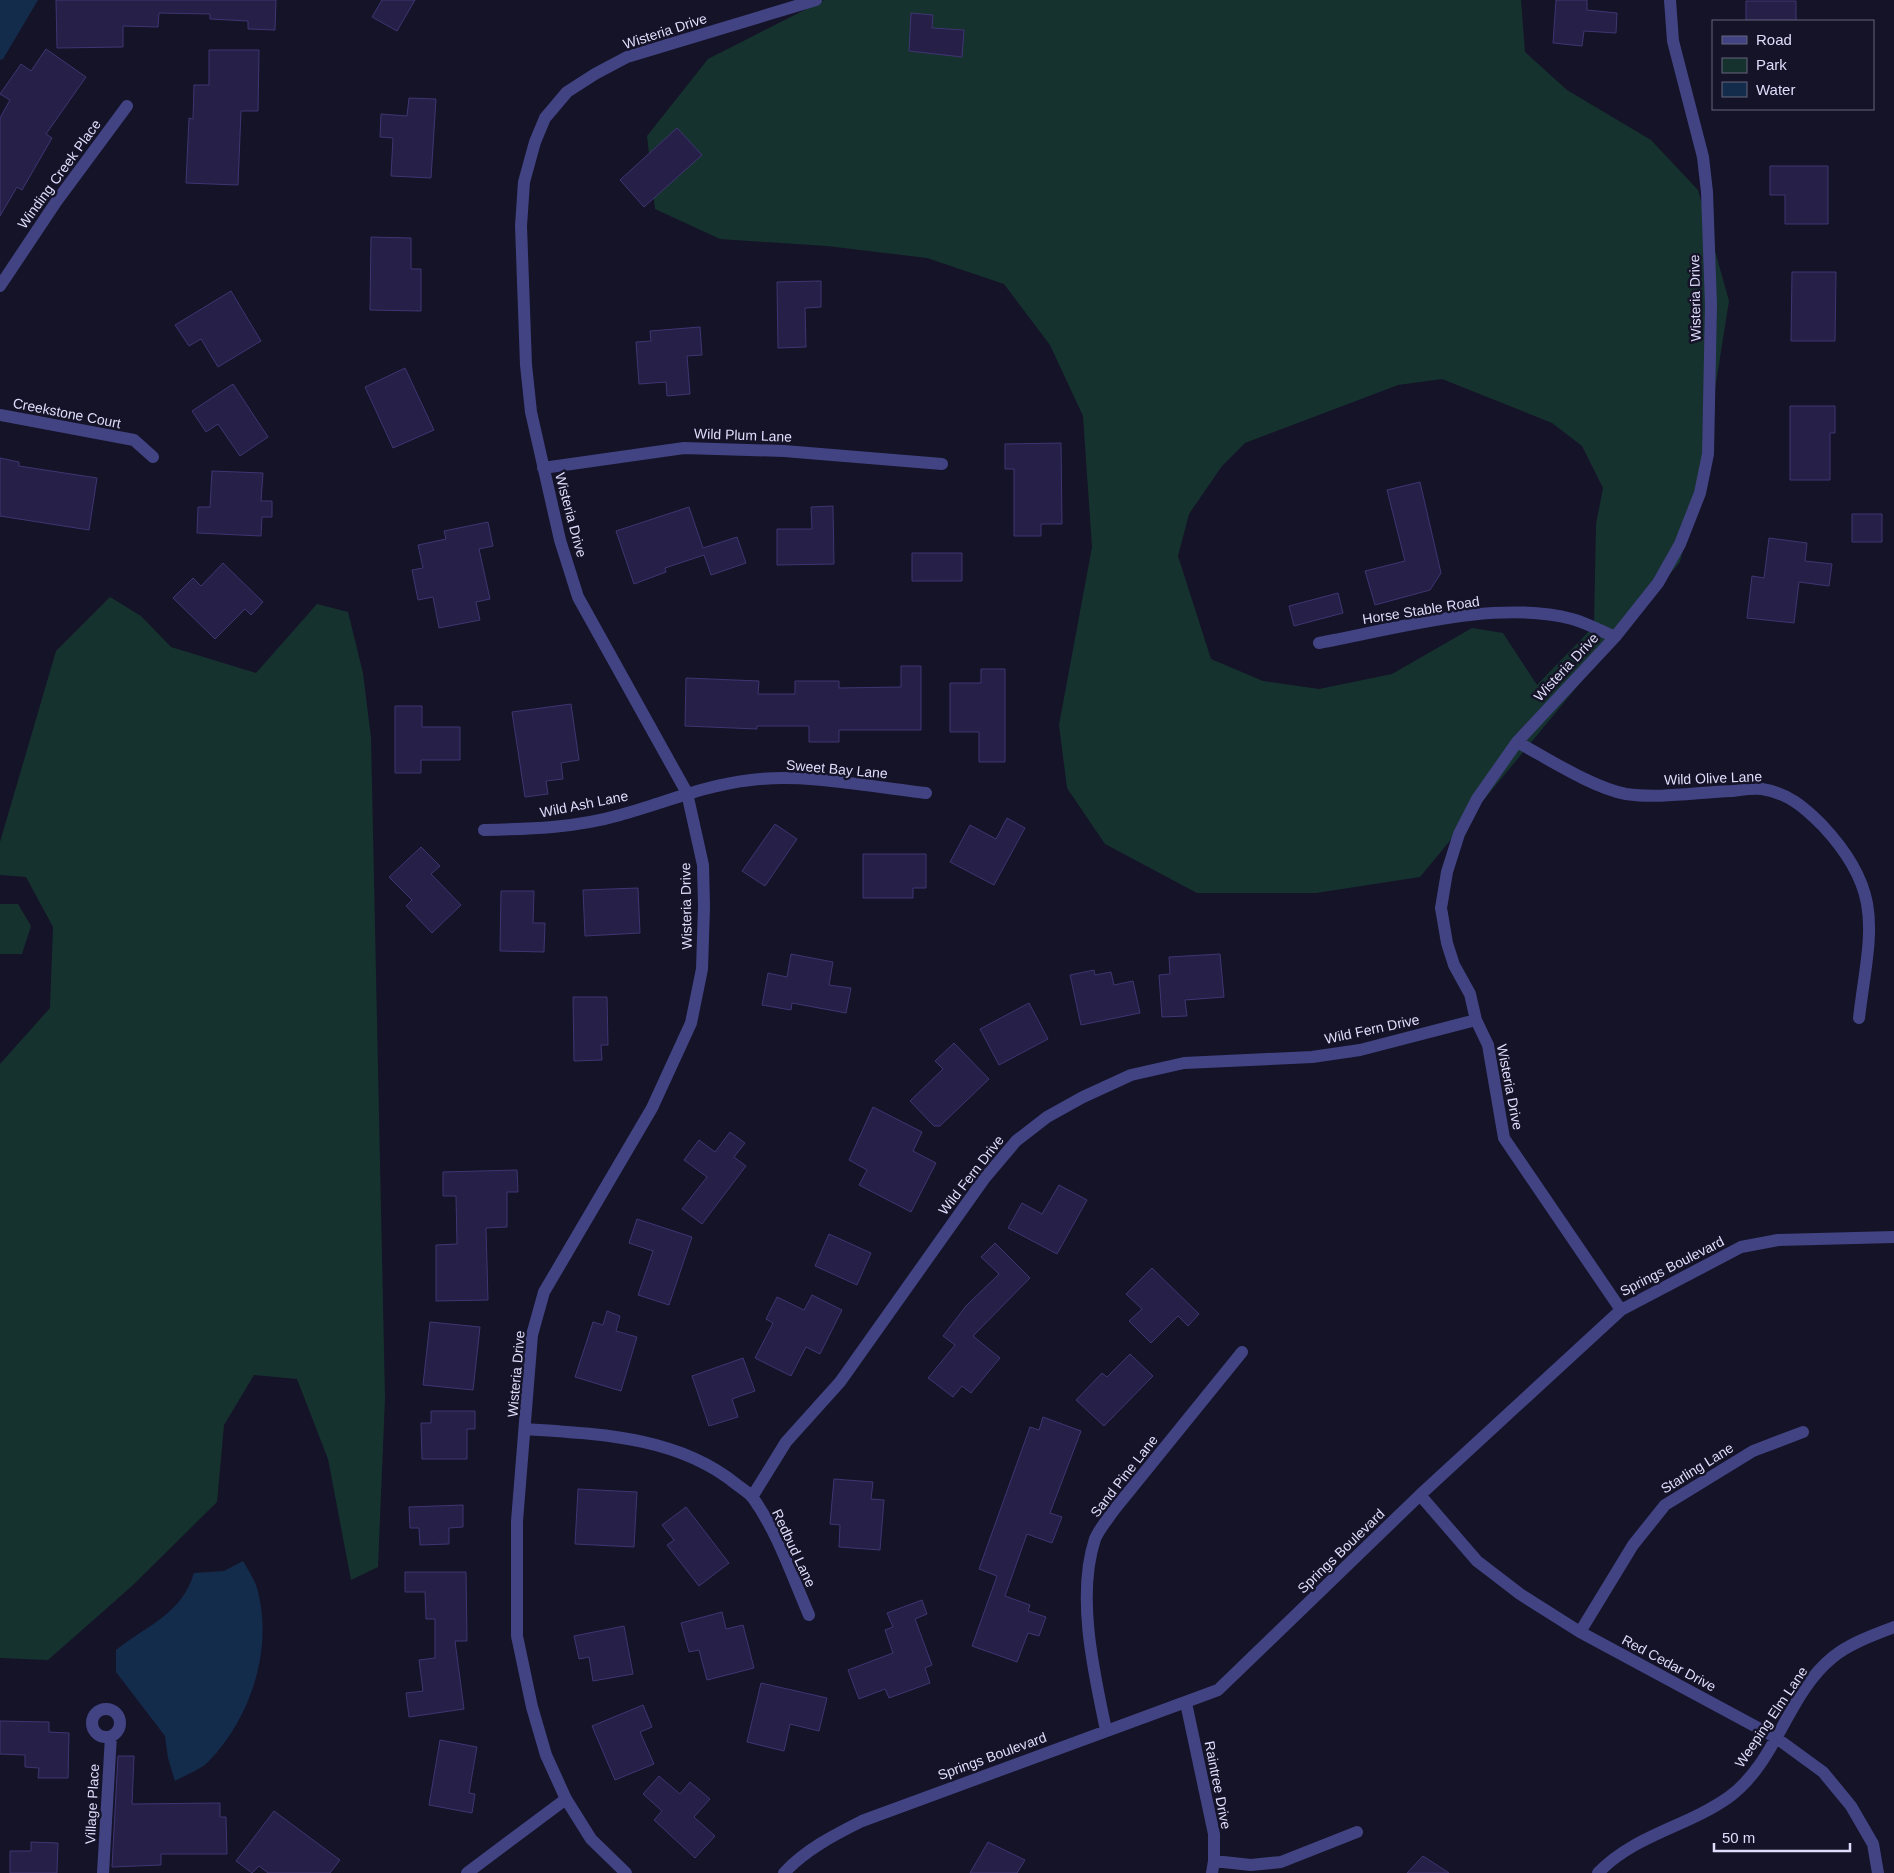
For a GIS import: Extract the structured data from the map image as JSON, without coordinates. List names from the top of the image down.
{
  "streets": {
    "street": [
      "Wisteria Drive",
      "Winding Creek Place",
      "Creekstone Court",
      "Wild Plum Lane",
      "Horse Stable Road",
      "Sweet Bay Lane",
      "Wild Olive Lane",
      "Wild Ash Lane",
      "Wild Fern Drive",
      "Springs Boulevard",
      "Starling Lane",
      "Sand Pine Lane",
      "Redbud Lane",
      "Red Cedar Drive",
      "Weeping Elm Lane",
      "Raintree Drive",
      "Village Place"
    ]
  },
  "crossings": [
    ["Wisteria Drive", "Wild Plum Lane"],
    ["Wisteria Drive", "Horse Stable Road"],
    ["Wisteria Drive", "Sweet Bay Lane"],
    ["Wisteria Drive", "Wild Olive Lane"],
    ["Wisteria Drive", "Wild Ash Lane"],
    ["Wisteria Drive", "Wild Fern Drive"],
    ["Wisteria Drive", "Springs Boulevard"],
    ["Wisteria Drive", "Redbud Lane"],
    ["Sweet Bay Lane", "Wild Ash Lane"],
    ["Wild Fern Drive", "Redbud Lane"],
    ["Springs Boulevard", "Sand Pine Lane"],
    ["Springs Boulevard", "Red Cedar Drive"],
    ["Springs Boulevard", "Raintree Drive"],
    ["Starling Lane", "Red Cedar Drive"],
    ["Red Cedar Drive", "Weeping Elm Lane"]
  ],
  "legend": ["Road", "Park", "Water"],
  "scale_bar": "50 m"
}
